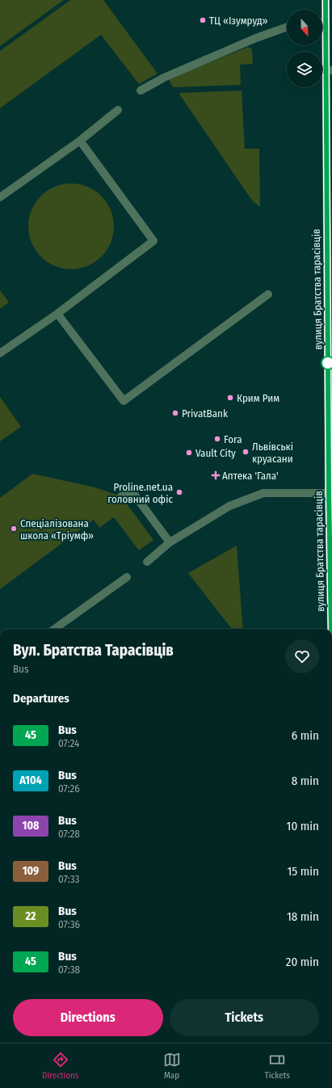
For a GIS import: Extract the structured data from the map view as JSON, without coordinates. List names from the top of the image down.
{
  "streets": {
    "street": ["вулиця Братства тарасівців"]
  },
  "places": {
    "other": [
      "ТЦ «Ізумруд»",
      "Крим Рим",
      "PrivatBank",
      "Fora",
      "Львівські круасани",
      "Vault City",
      "Proline.net.ua головний офіс",
      "Спеціалізована школа «Тріумф»"
    ],
    "health": ["Аптека 'Гала'"]
  },
  "lines": ["bus line 45"],
  "north": "bottom",
  "page": {
    "heading": [
      ["Вул. Братства Тарасівців", "Bus"],
      "Departures"
    ],
    "list": [
      {
        "mark": "45",
        "name": "Bus",
        "note": "07:24",
        "value": "6 min"
      },
      {
        "mark": "А104",
        "name": "Bus",
        "note": "07:26",
        "value": "8 min"
      },
      {
        "mark": "108",
        "name": "Bus",
        "note": "07:28",
        "value": "10 min"
      },
      {
        "mark": "109",
        "name": "Bus",
        "note": "07:33",
        "value": "15 min"
      },
      {
        "mark": "22",
        "name": "Bus",
        "note": "07:36",
        "value": "18 min"
      },
      {
        "mark": "45",
        "name": "Bus",
        "note": "07:38",
        "value": "20 min"
      }
    ],
    "buttons": ["Directions", "Tickets"],
    "tabs": ["Directions", "Map", "Tickets"]
  }
}
